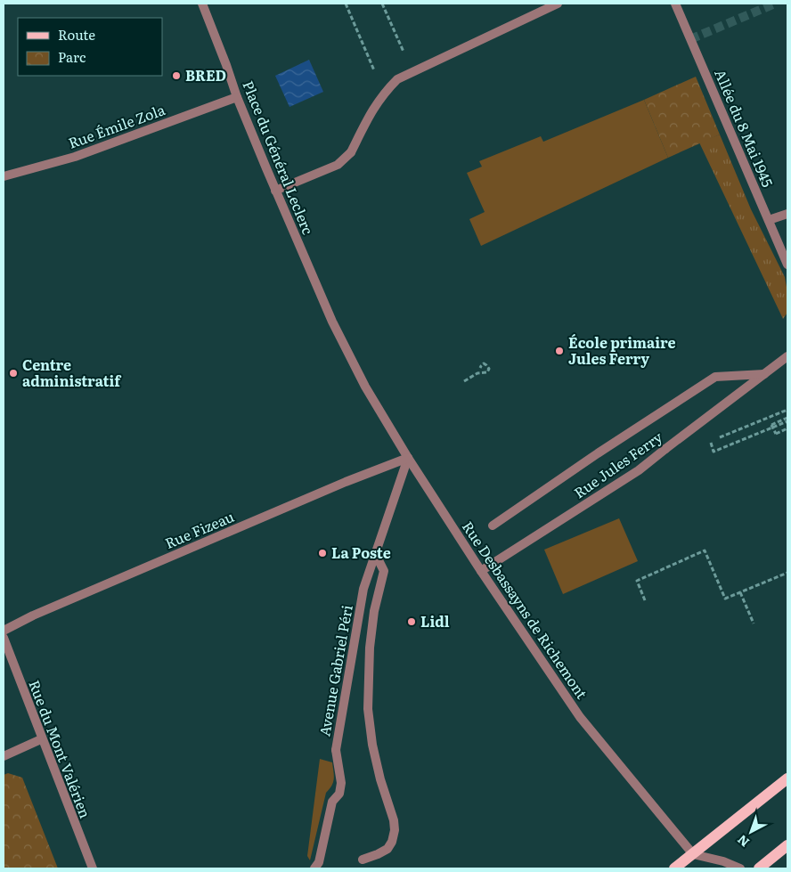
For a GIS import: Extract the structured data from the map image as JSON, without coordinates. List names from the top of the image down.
{
  "streets": {
    "street": [
      "Rue Émile Zola",
      "Allée du 8 Mai 1945",
      "Place du Général Leclerc",
      "Rue Jules Ferry",
      "Rue Fizeau",
      "Rue Desbassayns de Richemont",
      "Avenue Gabriel Péri",
      "Rue du Mont Valérien"
    ]
  },
  "crossings": [
    ["Rue Émile Zola", "Place du Général Leclerc"],
    ["Place du Général Leclerc", "Rue Desbassayns de Richemont"],
    ["Rue Jules Ferry", "Rue Desbassayns de Richemont"],
    ["Rue Fizeau", "Rue Desbassayns de Richemont"],
    ["Rue Fizeau", "Avenue Gabriel Péri"],
    ["Rue Desbassayns de Richemont", "Avenue Gabriel Péri"]
  ],
  "places": [
    "BRED",
    "École primaire Jules Ferry",
    "Centre administratif",
    "La Poste",
    "Lidl"
  ],
  "legend": ["Route", "Parc"],
  "north": "bottom left"
}
